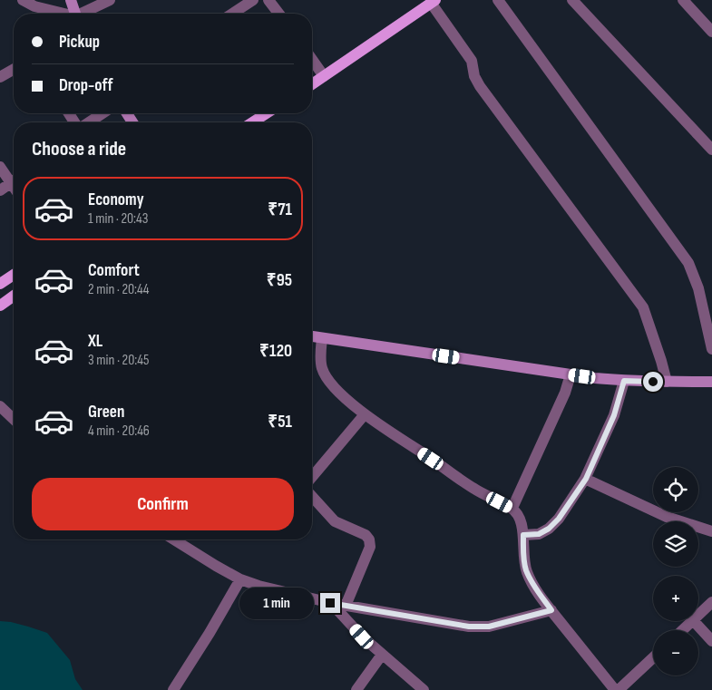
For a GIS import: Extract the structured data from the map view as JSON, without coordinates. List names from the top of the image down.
{
  "page": {
    "banner": ["Pickup", "Drop-off"],
    "heading": "Choose a ride",
    "list": [
      {
        "name": "Economy",
        "note": "1 min · 20:43",
        "value": "₹71"
      },
      {
        "name": "Comfort",
        "note": "2 min · 20:44",
        "value": "₹95"
      },
      {
        "name": "XL",
        "note": "3 min · 20:45",
        "value": "₹120"
      },
      {
        "name": "Green",
        "note": "4 min · 20:46",
        "value": "₹51"
      }
    ],
    "map_buttons": ["+", "−"],
    "buttons": "Confirm",
    "bubble": "1 min"
  }
}
